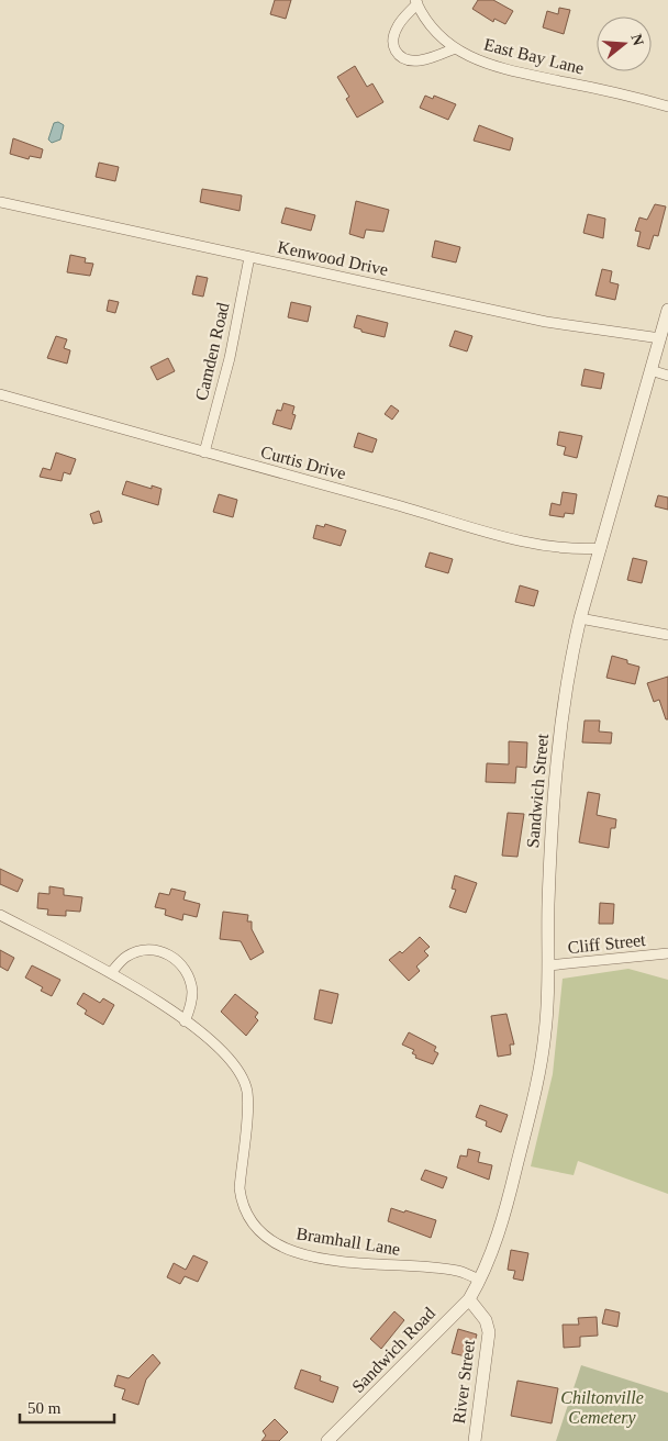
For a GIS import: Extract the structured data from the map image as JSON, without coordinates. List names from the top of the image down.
{
  "streets": {
    "street": [
      "East Bay Lane",
      "Kenwood Drive",
      "Camden Road",
      "Curtis Drive",
      "Sandwich Street",
      "Cliff Street",
      "Bramhall Lane",
      "Sandwich Road",
      "River Street"
    ]
  },
  "crossings": [
    ["Kenwood Drive", "Camden Road"],
    ["Kenwood Drive", "Sandwich Street"],
    ["Camden Road", "Curtis Drive"],
    ["Curtis Drive", "Sandwich Street"],
    ["Sandwich Street", "Cliff Street"],
    ["Sandwich Street", "Bramhall Lane"],
    ["Sandwich Street", "Sandwich Road"],
    ["Bramhall Lane", "Sandwich Road"],
    ["Sandwich Road", "River Street"]
  ],
  "parks": ["Chiltonville Cemetery"],
  "scale_bar": "50 m",
  "north": "right"
}
